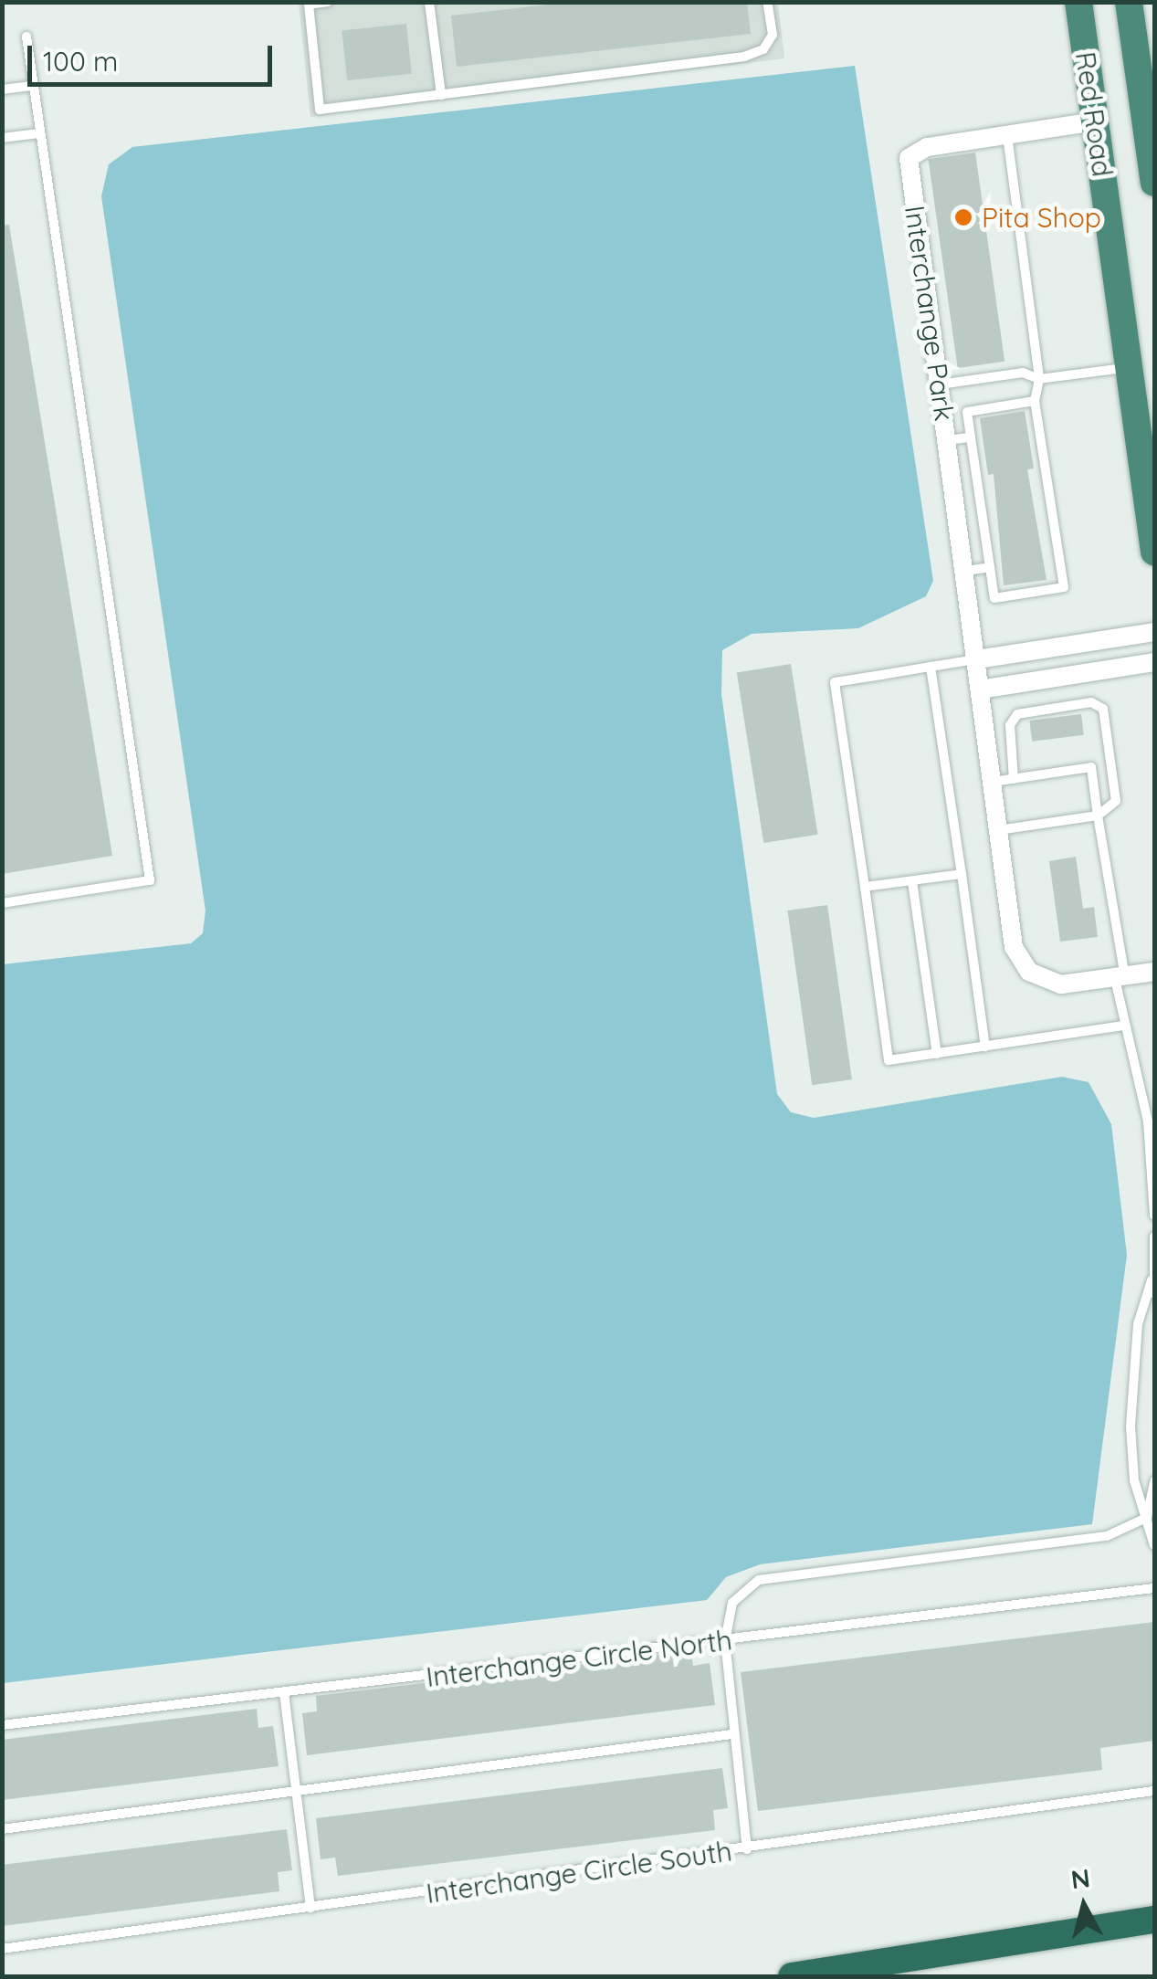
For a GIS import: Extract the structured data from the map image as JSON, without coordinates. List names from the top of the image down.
{
  "streets": {
    "highway": ["Red Road"],
    "street": ["Interchange Park"],
    "lane": ["Interchange Circle North", "Interchange Circle South"]
  },
  "crossings": [
    ["Red Road", "Interchange Park"]
  ],
  "places": ["Pita Shop"],
  "scale_bar": "100 m",
  "north": "top"
}
